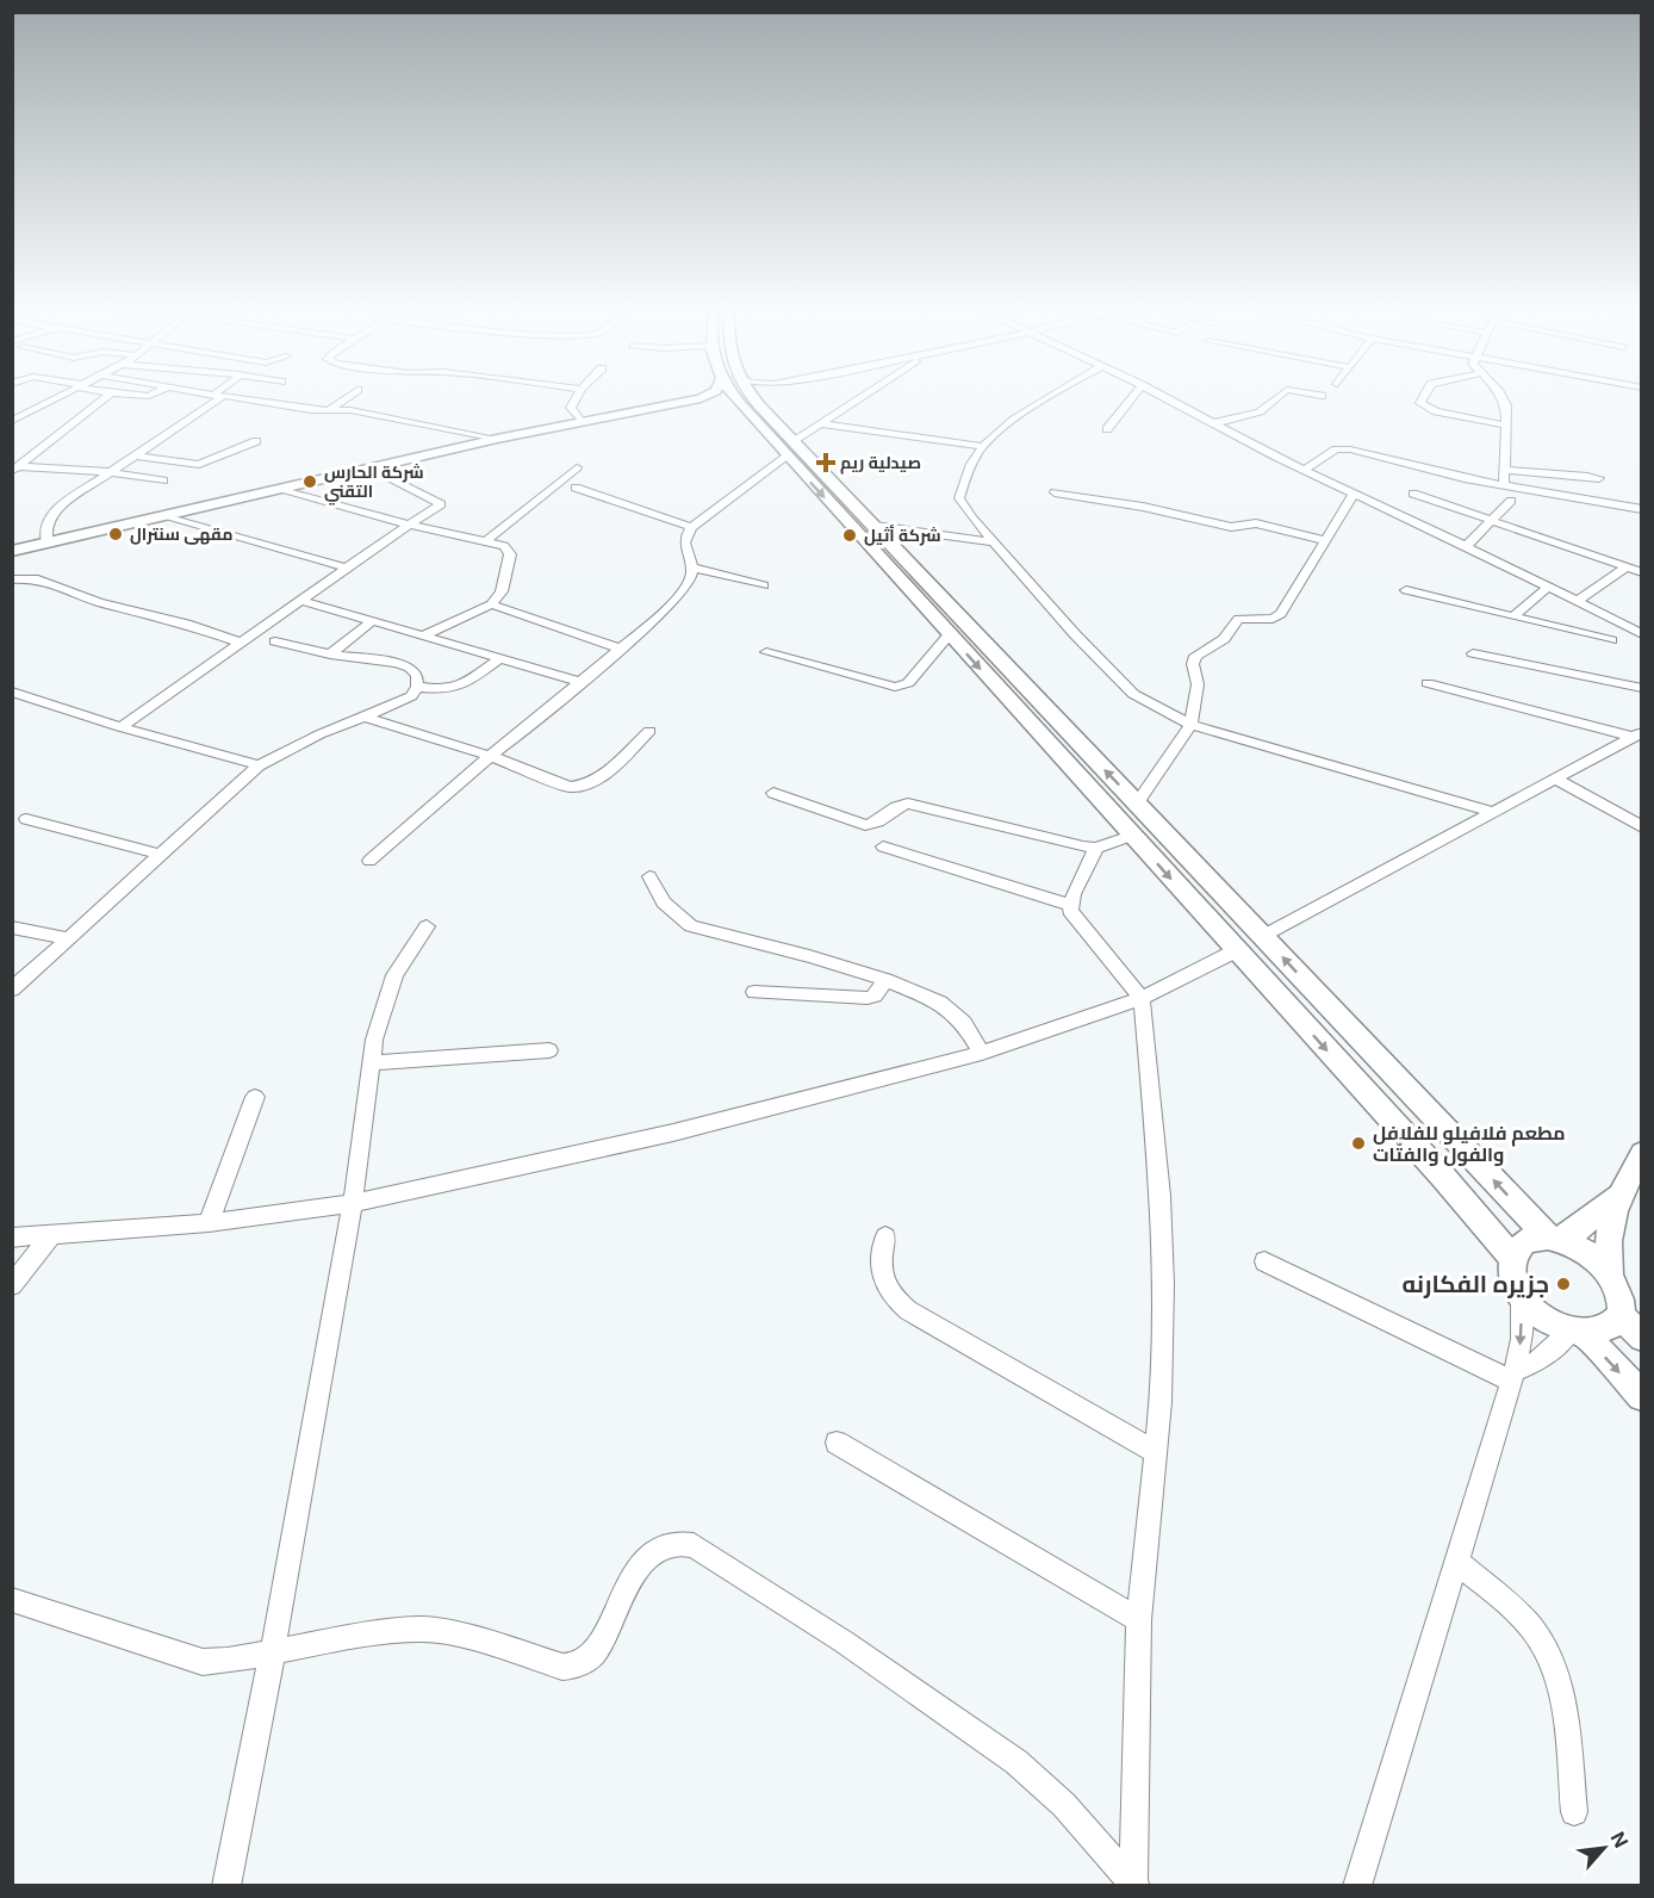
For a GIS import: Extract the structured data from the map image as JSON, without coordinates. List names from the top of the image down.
{
  "places": {
    "health": ["صيدلية ريم"],
    "other": [
      "شركة الحارس التقني",
      "مقهى سنترال",
      "شركة أثيل",
      "مطعم فلافيلو للفلافل والفول والفتّات",
      "جزيره الفكارنه"
    ]
  },
  "north": "top right"
}
